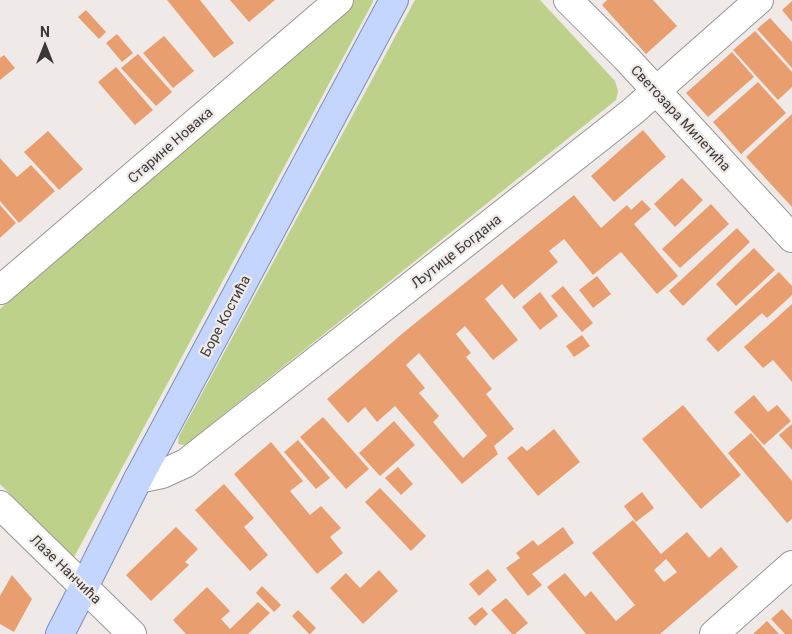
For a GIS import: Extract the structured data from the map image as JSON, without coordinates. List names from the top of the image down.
{
  "streets": {
    "main road": ["Боре Костића"],
    "street": [
      "Светозара Милетића",
      "Старине Новака",
      "Љутице Богдана",
      "Лазе Нанчића"
    ]
  },
  "crossings": [
    ["Светозара Милетића", "Љутице Богдана"],
    ["Љутице Богдана", "Боре Костића"],
    ["Боре Костића", "Лазе Нанчића"]
  ],
  "north": "top"
}
